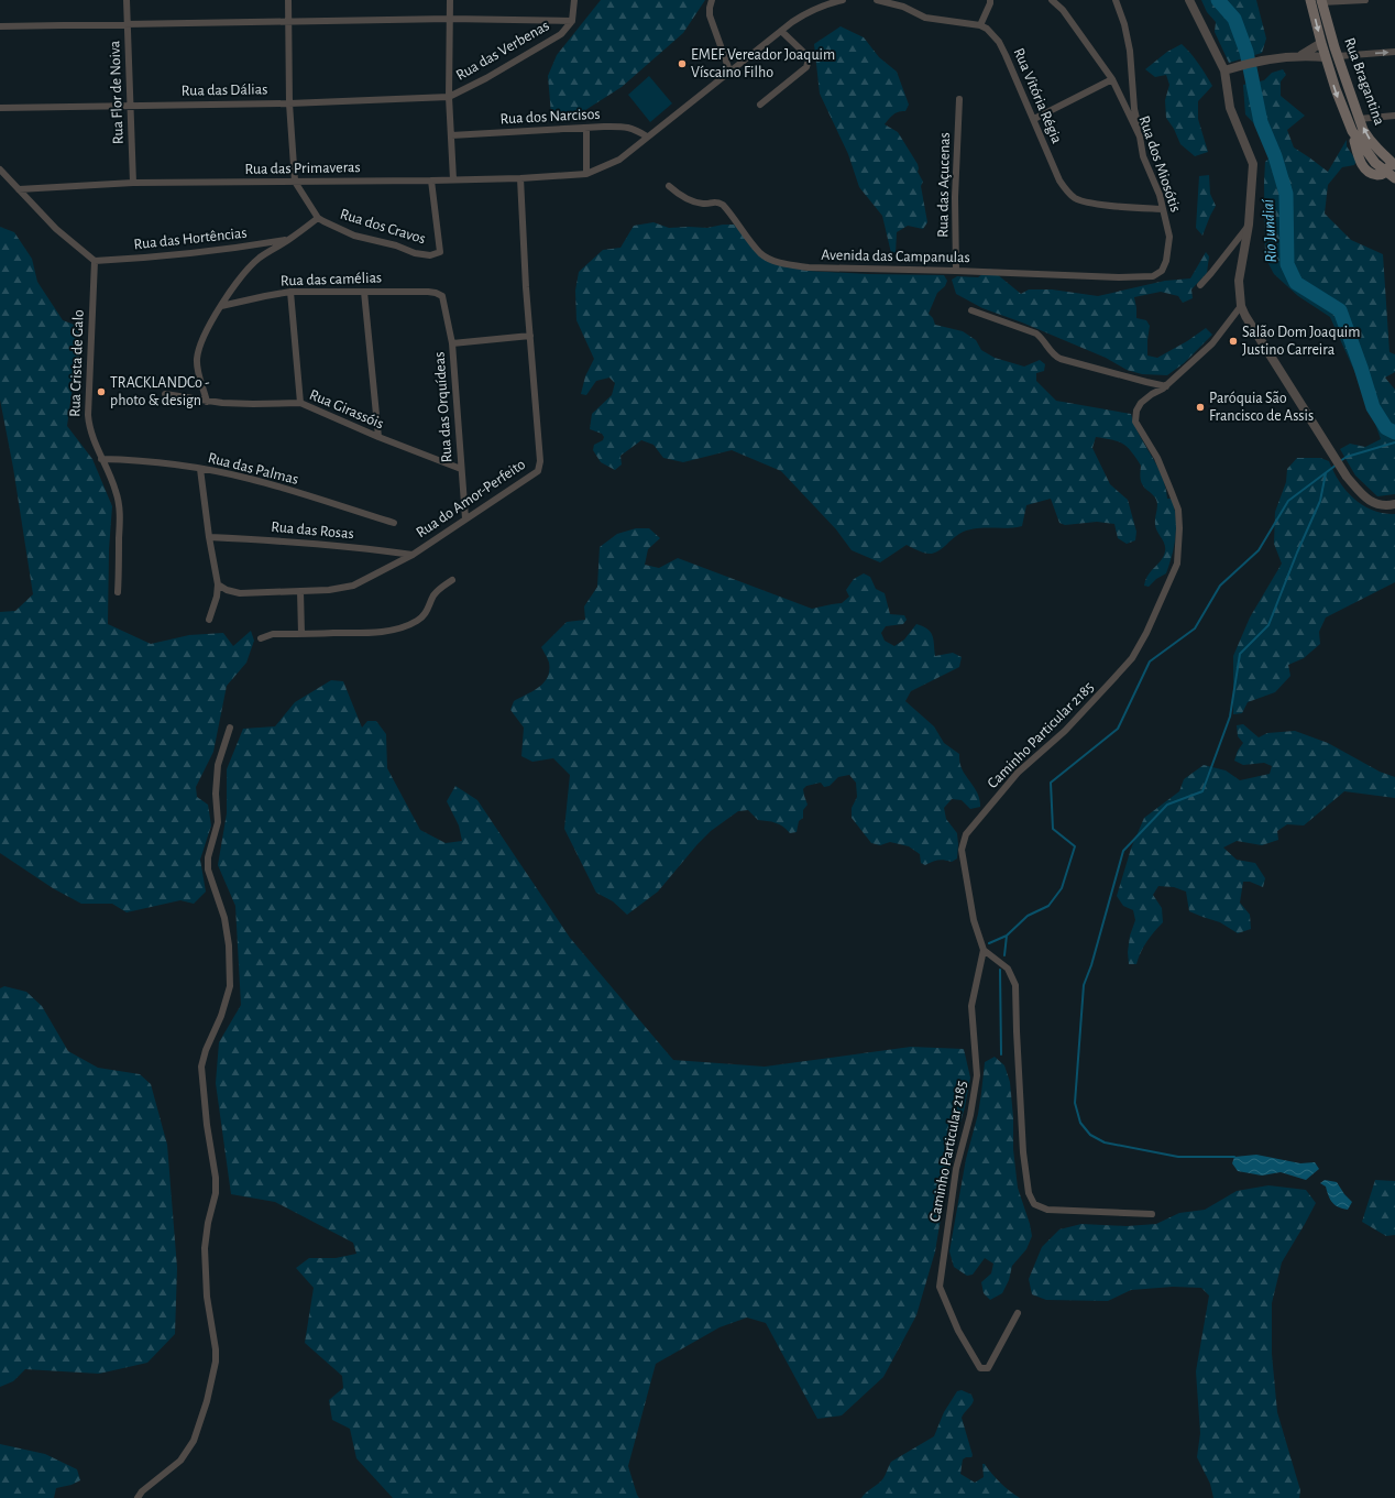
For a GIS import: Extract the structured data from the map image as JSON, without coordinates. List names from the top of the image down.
{
  "streets": {
    "main road": ["Rua Bragantina"],
    "street": [
      "Rua das Verbenas",
      "Rua das Dálias",
      "Rua Flor de Noiva",
      "Rua Vitória Régia",
      "Rua dos Narcisos",
      "Rua dos Miosótis",
      "Rua das Primaveras",
      "Rua das Açucenas",
      "Rua dos Cravos",
      "Rua das Hortências",
      "Avenida das Campanulas",
      "Rua das camélias",
      "Rua Crista de Galo",
      "Rua das Orquídeas",
      "Rua Girassóis",
      "Rua das Palmas",
      "Rua do Amor-Perfeito",
      "Rua das Rosas",
      "Caminho Particular 2185"
    ]
  },
  "crossings": [
    ["Rua das Verbenas", "Rua das Dálias"],
    ["Rua das Dálias", "Rua Flor de Noiva"],
    ["Rua Flor de Noiva", "Rua das Primaveras"],
    ["Rua Vitória Régia", "Rua dos Miosótis"],
    ["Rua dos Miosótis", "Avenida das Campanulas"],
    ["Rua das Primaveras", "Rua dos Cravos"],
    ["Rua das Primaveras", "Rua do Amor-Perfeito"],
    ["Rua das Açucenas", "Avenida das Campanulas"],
    ["Rua dos Cravos", "Rua das Hortências"],
    ["Rua dos Cravos", "Rua das camélias"],
    ["Rua dos Cravos", "Rua Girassóis"],
    ["Rua das Hortências", "Rua Crista de Galo"],
    ["Rua das camélias", "Rua das Orquídeas"],
    ["Rua Crista de Galo", "Rua das Palmas"],
    ["Rua das Orquídeas", "Rua Girassóis"],
    ["Rua das Orquídeas", "Rua do Amor-Perfeito"],
    ["Rua do Amor-Perfeito", "Rua das Rosas"]
  ],
  "water": ["Rio Jundiaí"],
  "places": [
    "EMEF Vereador Joaquim Víscaino Filho",
    "Salão Dom Joaquim Justino Carreira",
    "TRACKLANDCo - photo & design",
    "Paróquia São Francisco de Assis"
  ]
}
